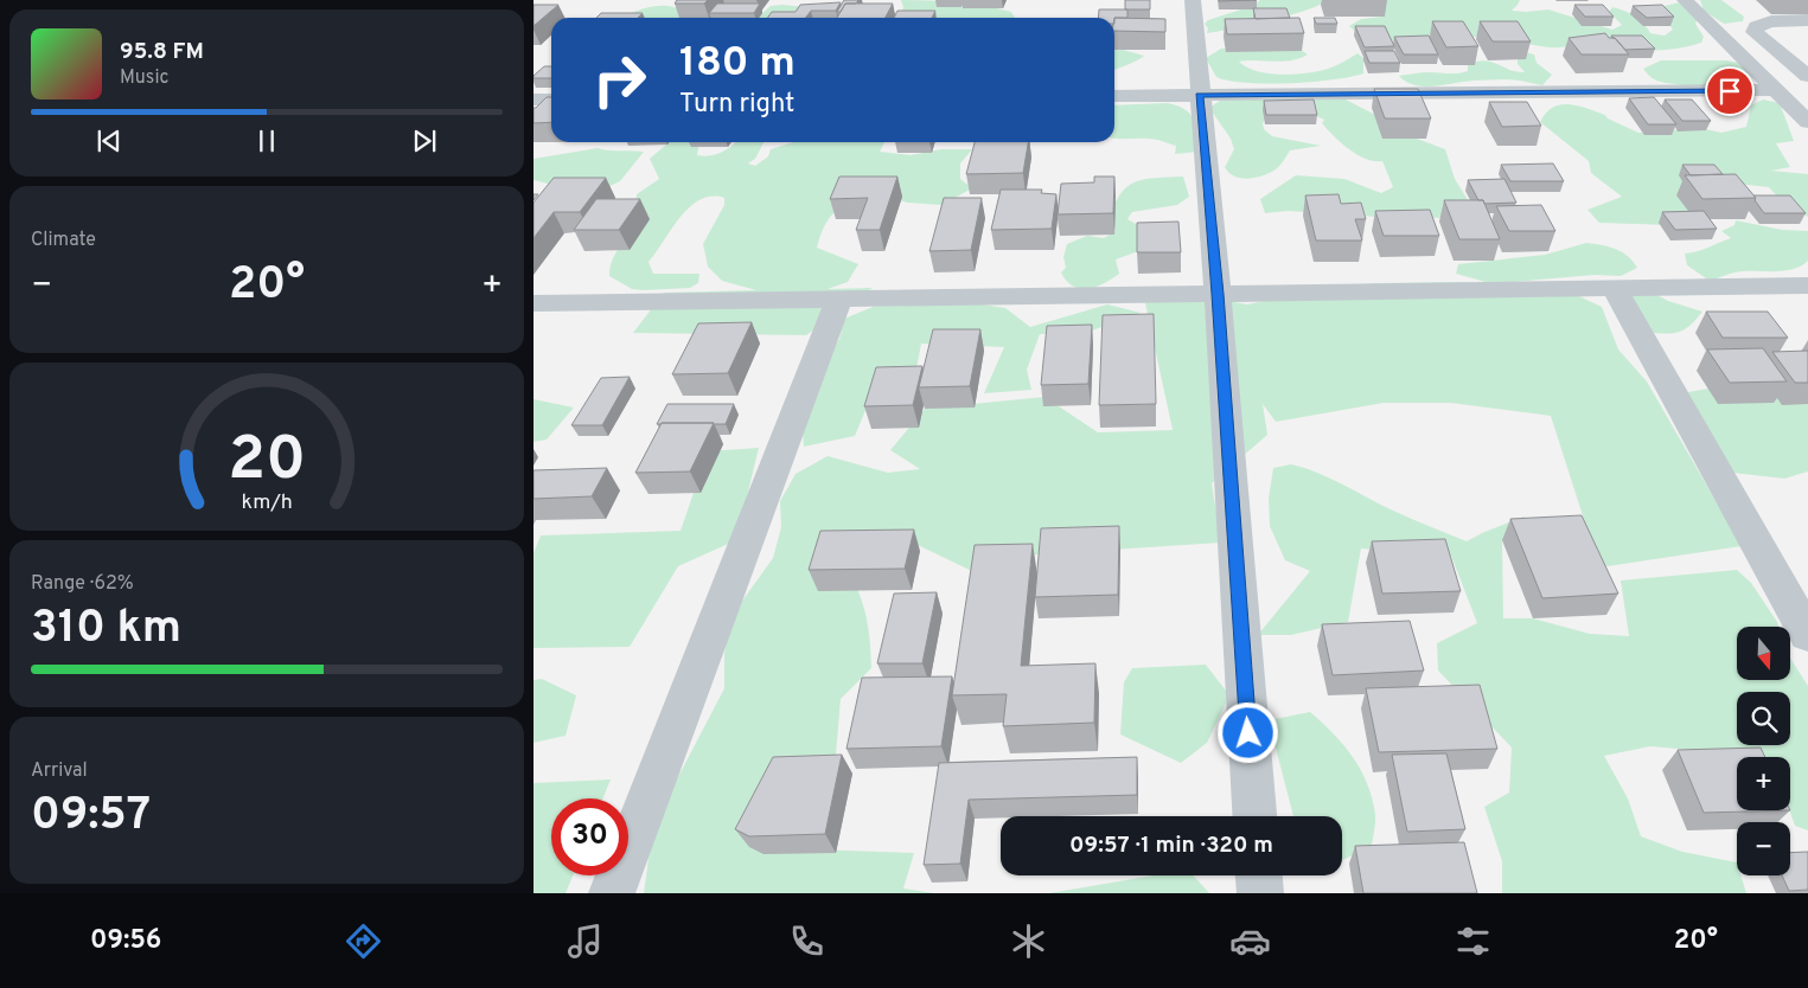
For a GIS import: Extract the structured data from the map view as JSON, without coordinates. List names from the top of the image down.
{
  "north": "bottom",
  "page": {
    "turn": ["180 m", "Turn right"],
    "song": ["95.8 FM", "Music"],
    "tile": [
      "Climate",
      ["Range · 62%", "310 km"],
      ["Arrival", "09:57"]
    ],
    "heat": ["−", "20°", "+"],
    "map_buttons": ["+", "−"],
    "limit": "30",
    "trip": "09:57 · 1 min · 320 m",
    "tabs": ["09:56", "20°"],
    "gauge": ["20", "km/h"]
  }
}
